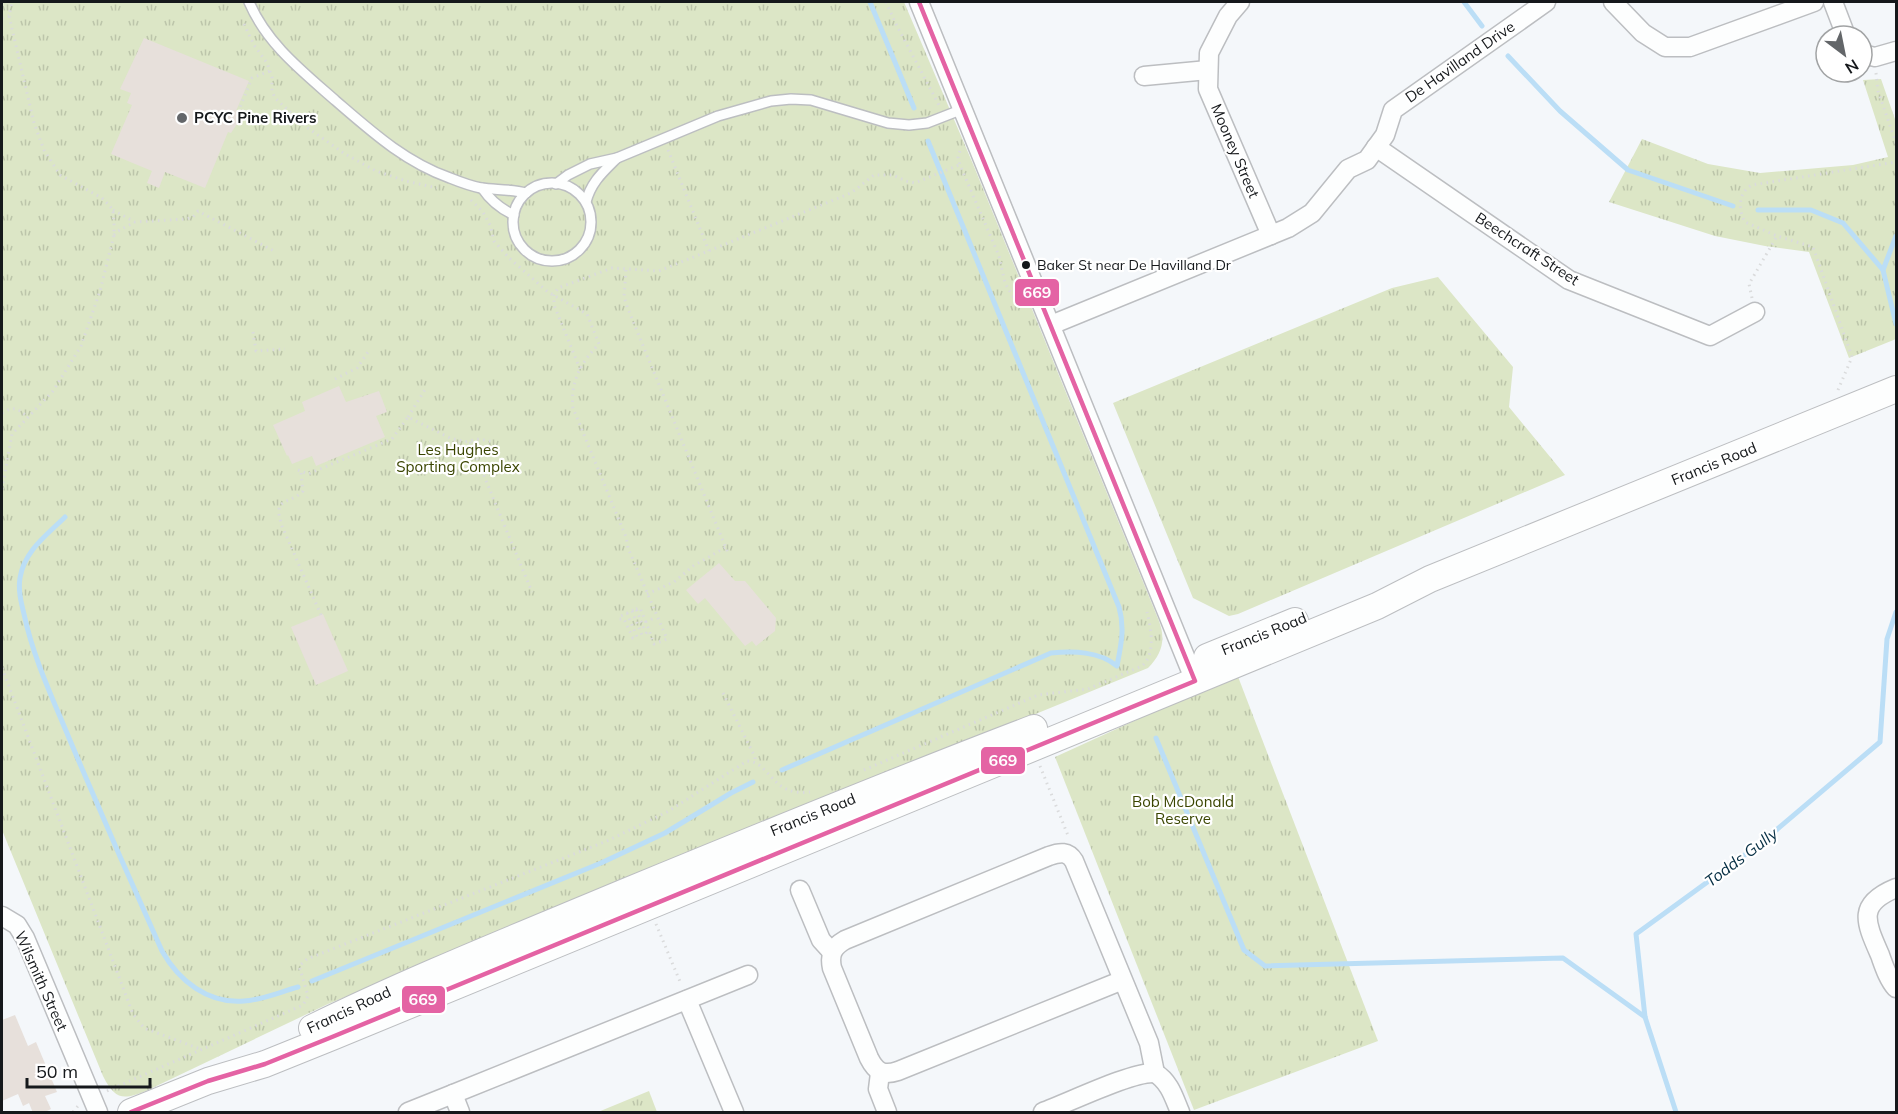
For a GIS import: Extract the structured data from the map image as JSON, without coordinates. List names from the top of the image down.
{
  "streets": {
    "main road": ["Francis Road"],
    "street": [
      "De Havilland Drive",
      "Mooney Street",
      "Beechcraft Street",
      "Wilsmith Street"
    ]
  },
  "crossings": [
    ["De Havilland Drive", "Mooney Street"],
    ["De Havilland Drive", "Beechcraft Street"]
  ],
  "water": ["Todds Gully"],
  "parks": ["Les Hughes Sporting Complex", "Bob McDonald Reserve"],
  "places": ["PCYC Pine Rivers", "Baker St near De Havilland Dr"],
  "lines": ["transit line 669"],
  "scale_bar": "50 m",
  "north": "bottom right"
}
